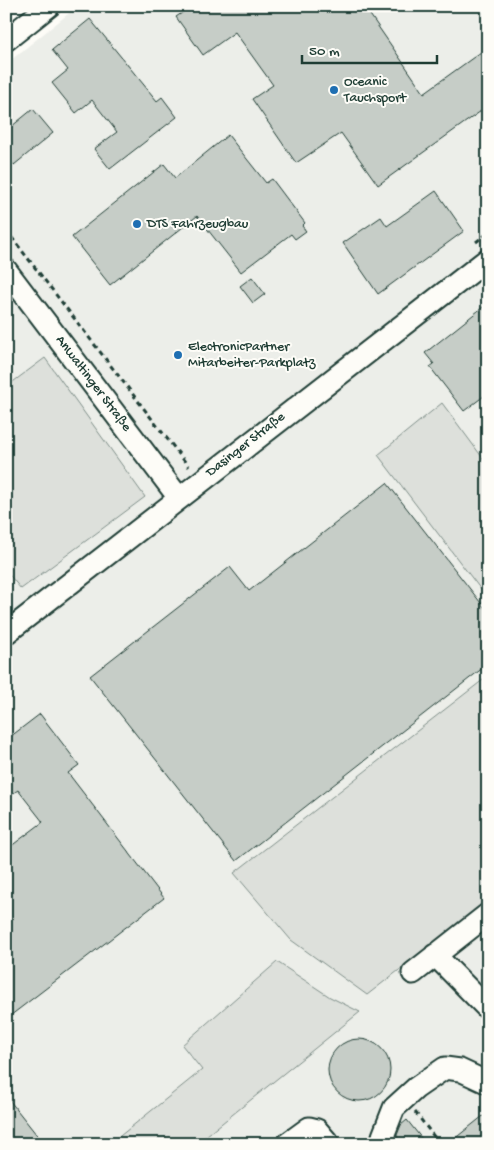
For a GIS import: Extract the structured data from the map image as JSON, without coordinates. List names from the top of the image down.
{
  "streets": {
    "street": ["Anwaltinger Straße", "Dasinger Straße"]
  },
  "crossings": [
    ["Anwaltinger Straße", "Dasinger Straße"]
  ],
  "places": ["Oceanic Tauchsport", "DTS Fahrzeugbau", "ElectronicPartner Mitarbeiter-Parkplatz"],
  "scale_bar": "50 m"
}
